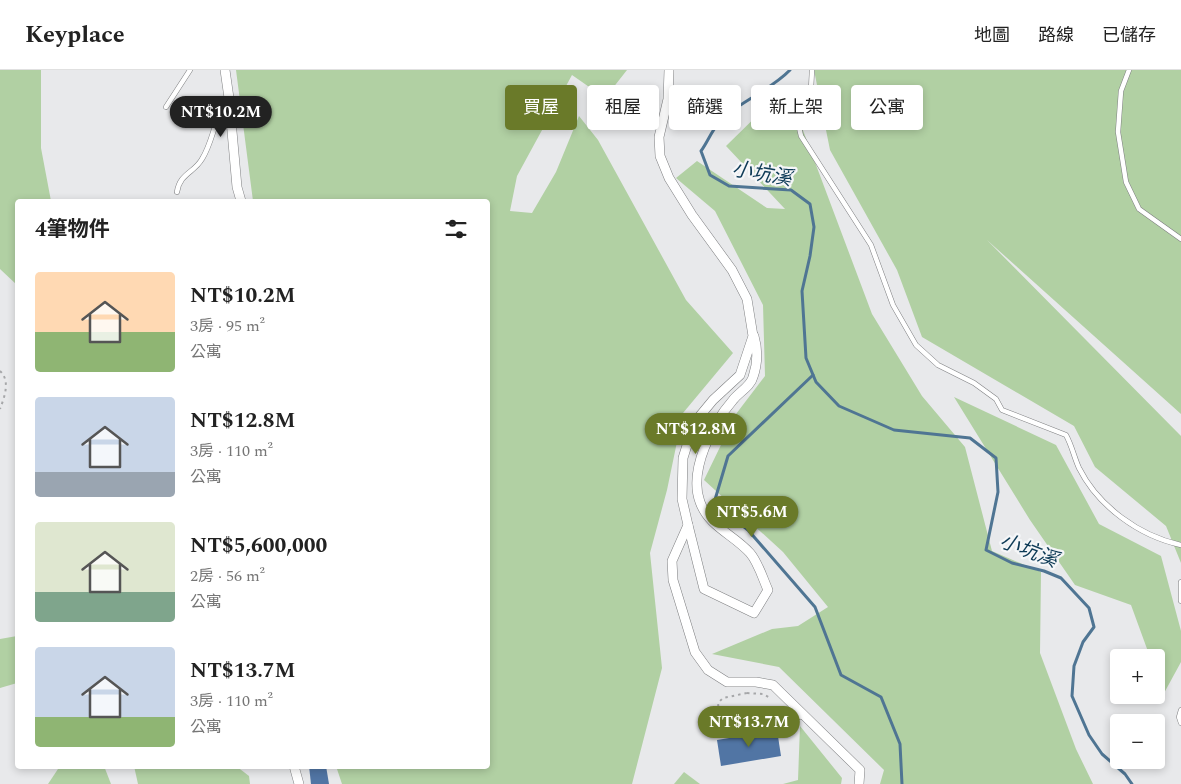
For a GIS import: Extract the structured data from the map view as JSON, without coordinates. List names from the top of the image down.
{
  "water": ["小坑溪"],
  "page": {
    "header": "Keyplace",
    "nav": ["地圖", "路線", "已儲存"],
    "chip": [
      "買屋",
      "租屋",
      "篩選",
      "新上架",
      "公寓"
    ],
    "price": [
      "NT$10.2M",
      "NT$12.8M",
      "NT$5.6M",
      "NT$13.7M"
    ],
    "heading": "4筆物件",
    "list": [
      {
        "name": "NT$10.2M",
        "note": "3房 · 95 m² · 公寓"
      },
      {
        "name": "NT$12.8M",
        "note": "3房 · 110 m² · 公寓"
      },
      {
        "name": "NT$5,600,000",
        "note": "2房 · 56 m² · 公寓"
      },
      {
        "name": "NT$13.7M",
        "note": "3房 · 110 m² · 公寓"
      }
    ],
    "map_buttons": ["+", "−"]
  }
}
